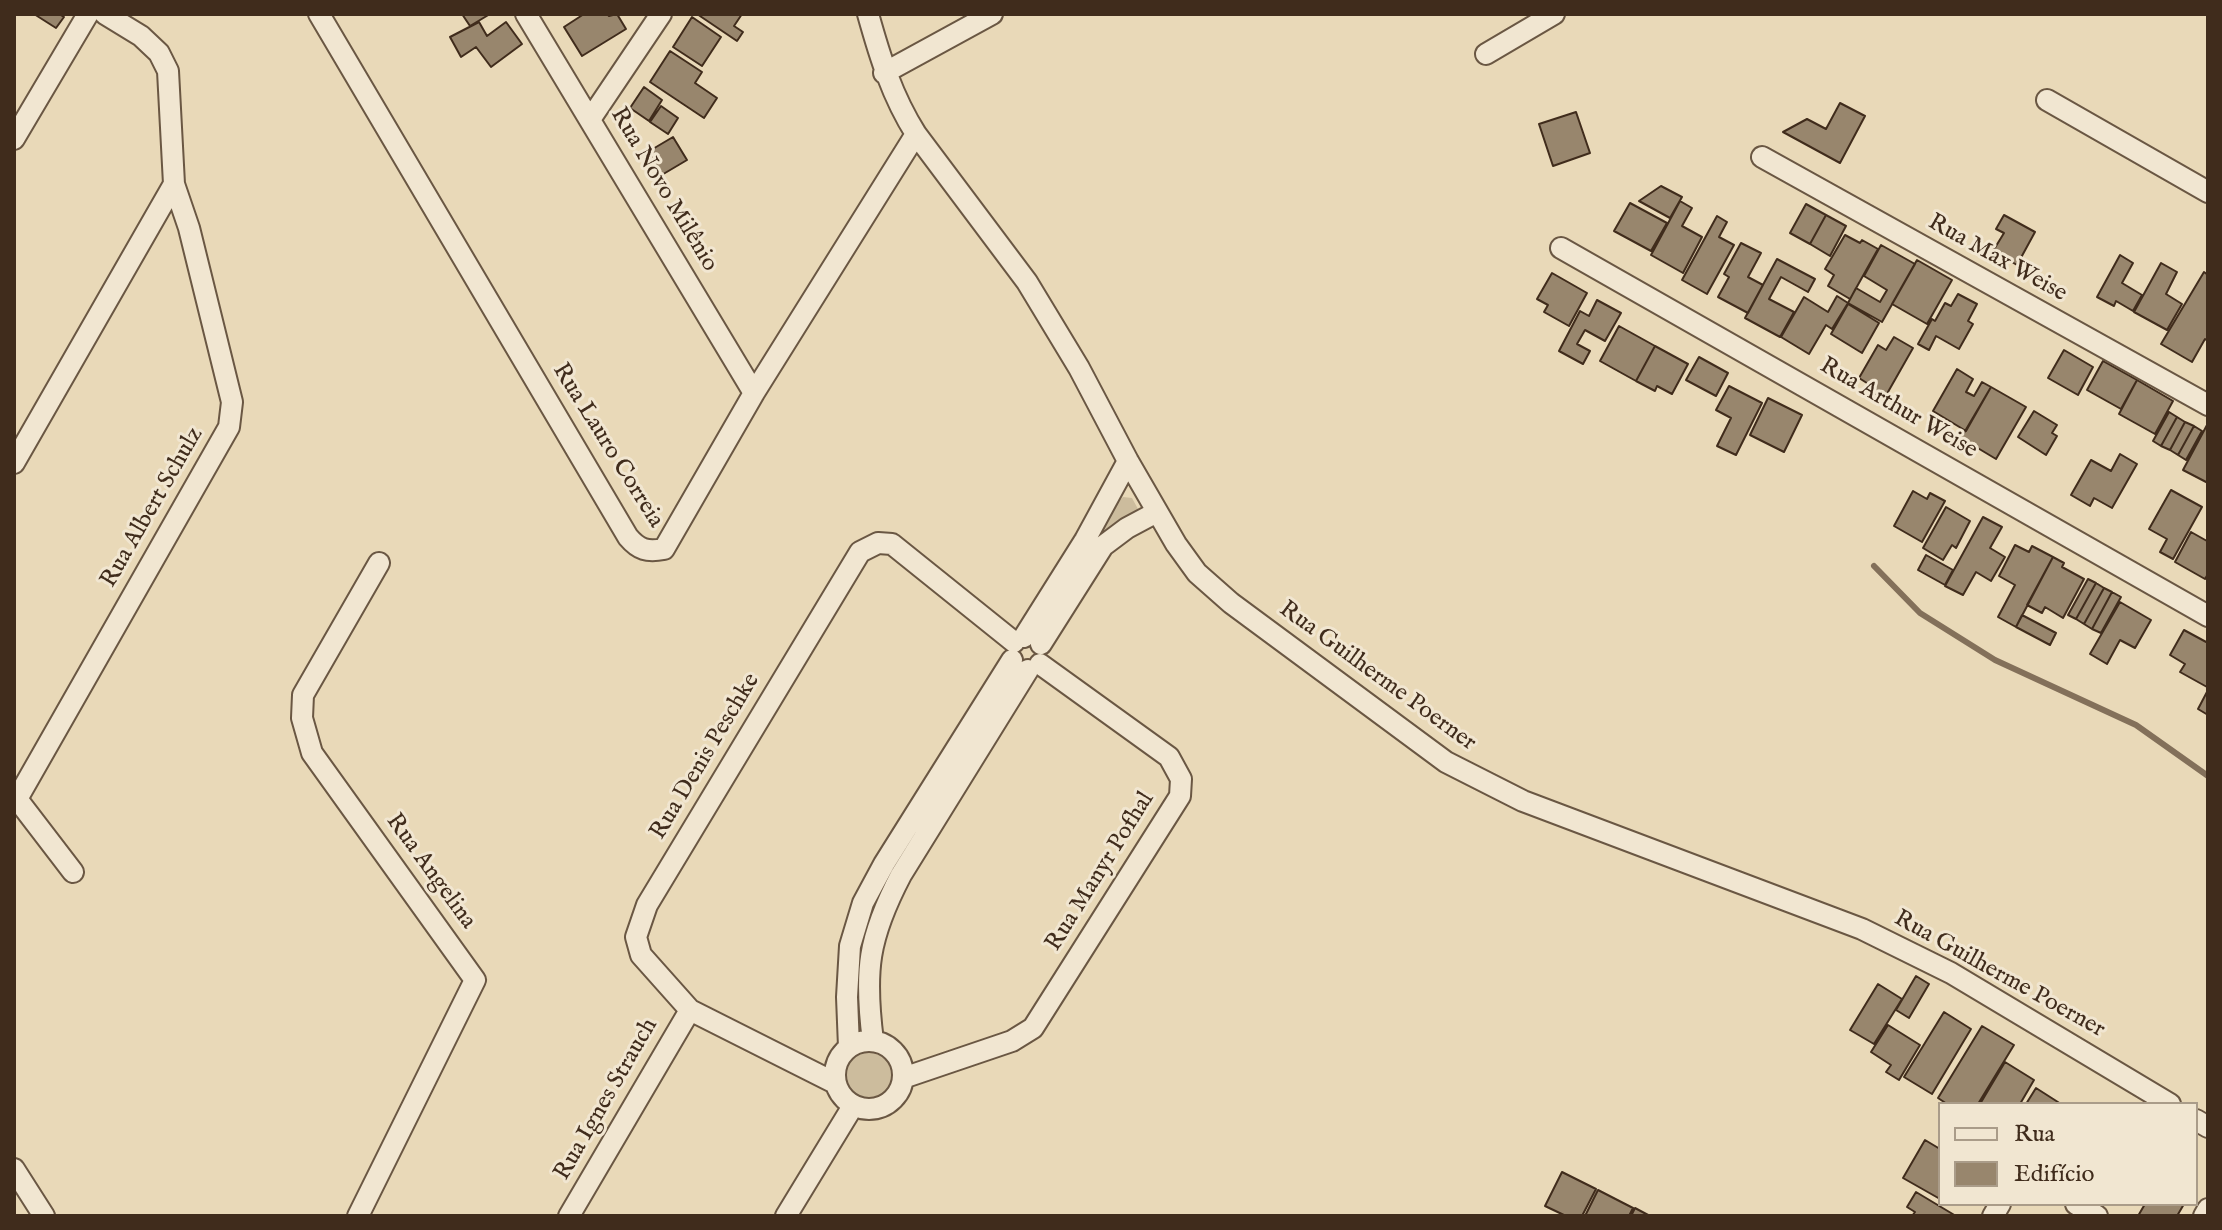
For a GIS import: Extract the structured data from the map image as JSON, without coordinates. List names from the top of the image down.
{
  "streets": {
    "street": [
      "Rua Novo Milênio",
      "Rua Max Weise",
      "Rua Arthur Weise",
      "Rua Lauro Correia",
      "Rua Albert Schulz",
      "Rua Guilherme Poerner",
      "Rua Denis Peschke",
      "Rua Angelina",
      "Rua Manyr Pofhal",
      "Rua Ignes Strauch"
    ]
  },
  "crossings": [
    ["Rua Novo Milênio", "Rua Lauro Correia"],
    ["Rua Lauro Correia", "Rua Guilherme Poerner"],
    ["Rua Denis Peschke", "Rua Manyr Pofhal"],
    ["Rua Denis Peschke", "Rua Ignes Strauch"]
  ],
  "legend": ["Rua", "Edifício"]
}
